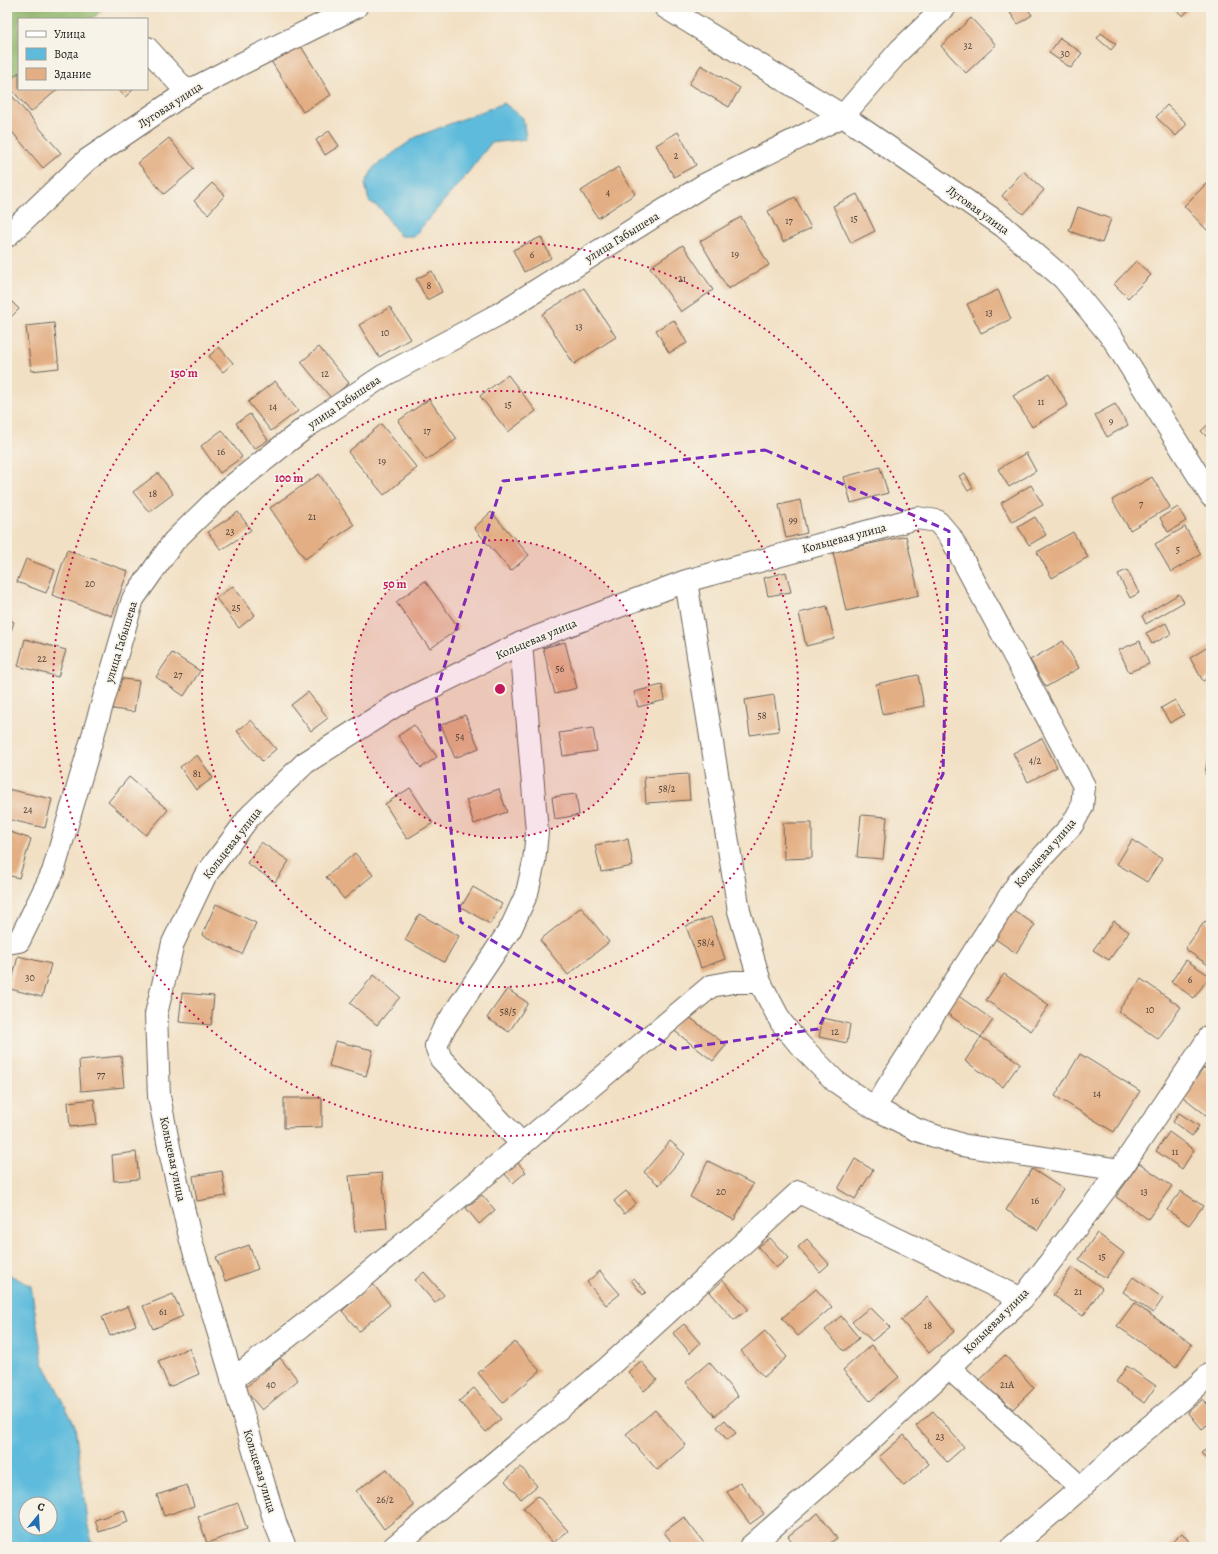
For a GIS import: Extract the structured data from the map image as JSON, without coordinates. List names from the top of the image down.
{
  "streets": {
    "street": ["Луговая улица", "улица Габышева", "Кольцевая улица"]
  },
  "crossings": [
    ["Луговая улица", "улица Габышева"]
  ],
  "house_numbers": [
    "32",
    "30",
    "2",
    "4",
    "15",
    "17",
    "19",
    "6",
    "21",
    "8",
    "13",
    "13",
    "10",
    "12",
    "11",
    "15",
    "14",
    "9",
    "17",
    "16",
    "19",
    "18",
    "7",
    "21",
    "99",
    "23",
    "5",
    "20",
    "25",
    "22",
    "56",
    "27",
    "58",
    "54",
    "4/2",
    "81",
    "58/2",
    "24",
    "58/4",
    "30",
    "6",
    "10",
    "58/5",
    "12",
    "77",
    "14",
    "11",
    "20",
    "13",
    "16",
    "15",
    "21",
    "61",
    "18",
    "40",
    "21А",
    "23",
    "26/2"
  ],
  "legend": ["Улица", "Вода", "Здание"],
  "north": "top",
  "rings": ["150 m", "100 m", "50 m"]
}
